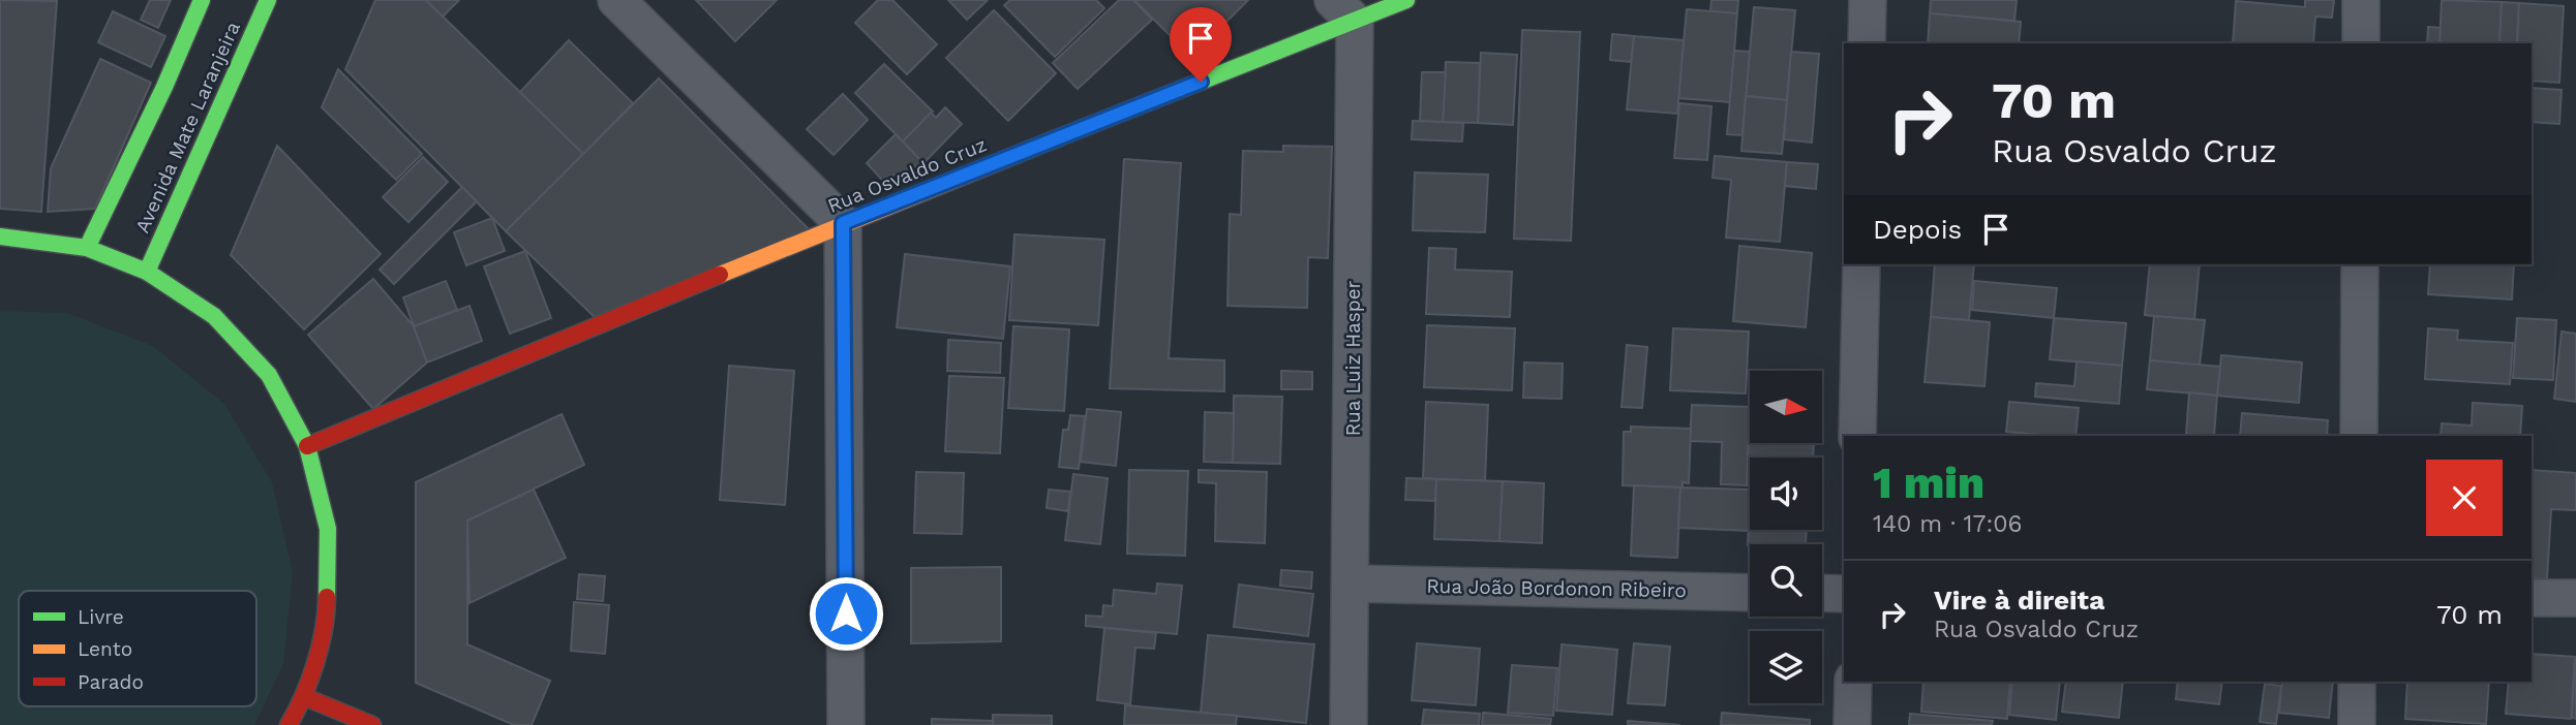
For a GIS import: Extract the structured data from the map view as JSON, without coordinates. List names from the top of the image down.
{
  "streets": {
    "main road": ["Avenida Mate Laranjeira", "Rua Osvaldo Cruz"],
    "street": ["Rua Luiz Hasper", "Rua João Bordonon Ribeiro"]
  },
  "crossings": [
    ["Rua Osvaldo Cruz", "Rua Luiz Hasper"],
    ["Rua Luiz Hasper", "Rua João Bordonon Ribeiro"]
  ],
  "legend": ["Livre", "Lento", "Parado"],
  "north": "right",
  "page": {
    "turn": ["70 m", "Rua Osvaldo Cruz"],
    "then": "Depois",
    "heading": ["1 min", "140 m · 17:06"],
    "list": [
      {
        "name": "Vire à direita",
        "note": "Rua Osvaldo Cruz",
        "value": "70 m"
      }
    ]
  }
}
